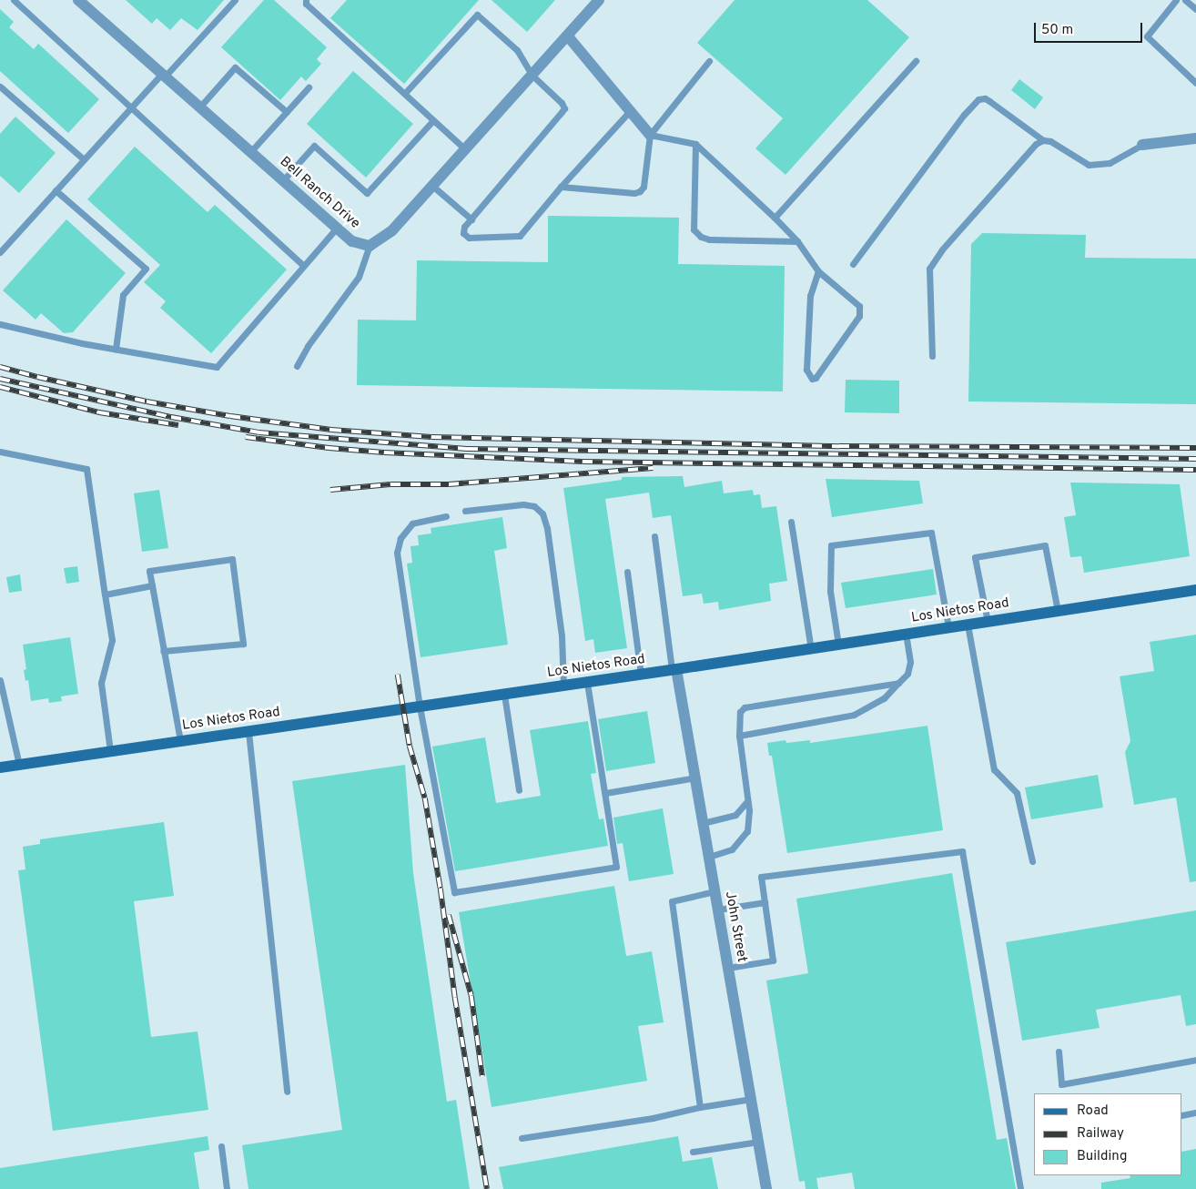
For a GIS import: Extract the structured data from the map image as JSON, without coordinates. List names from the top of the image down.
{
  "streets": {
    "main road": ["Los Nietos Road"],
    "street": ["Bell Ranch Drive", "John Street"]
  },
  "crossings": [
    ["Los Nietos Road", "John Street"]
  ],
  "legend": ["Road", "Railway", "Building"],
  "scale_bar": "50 m"
}
